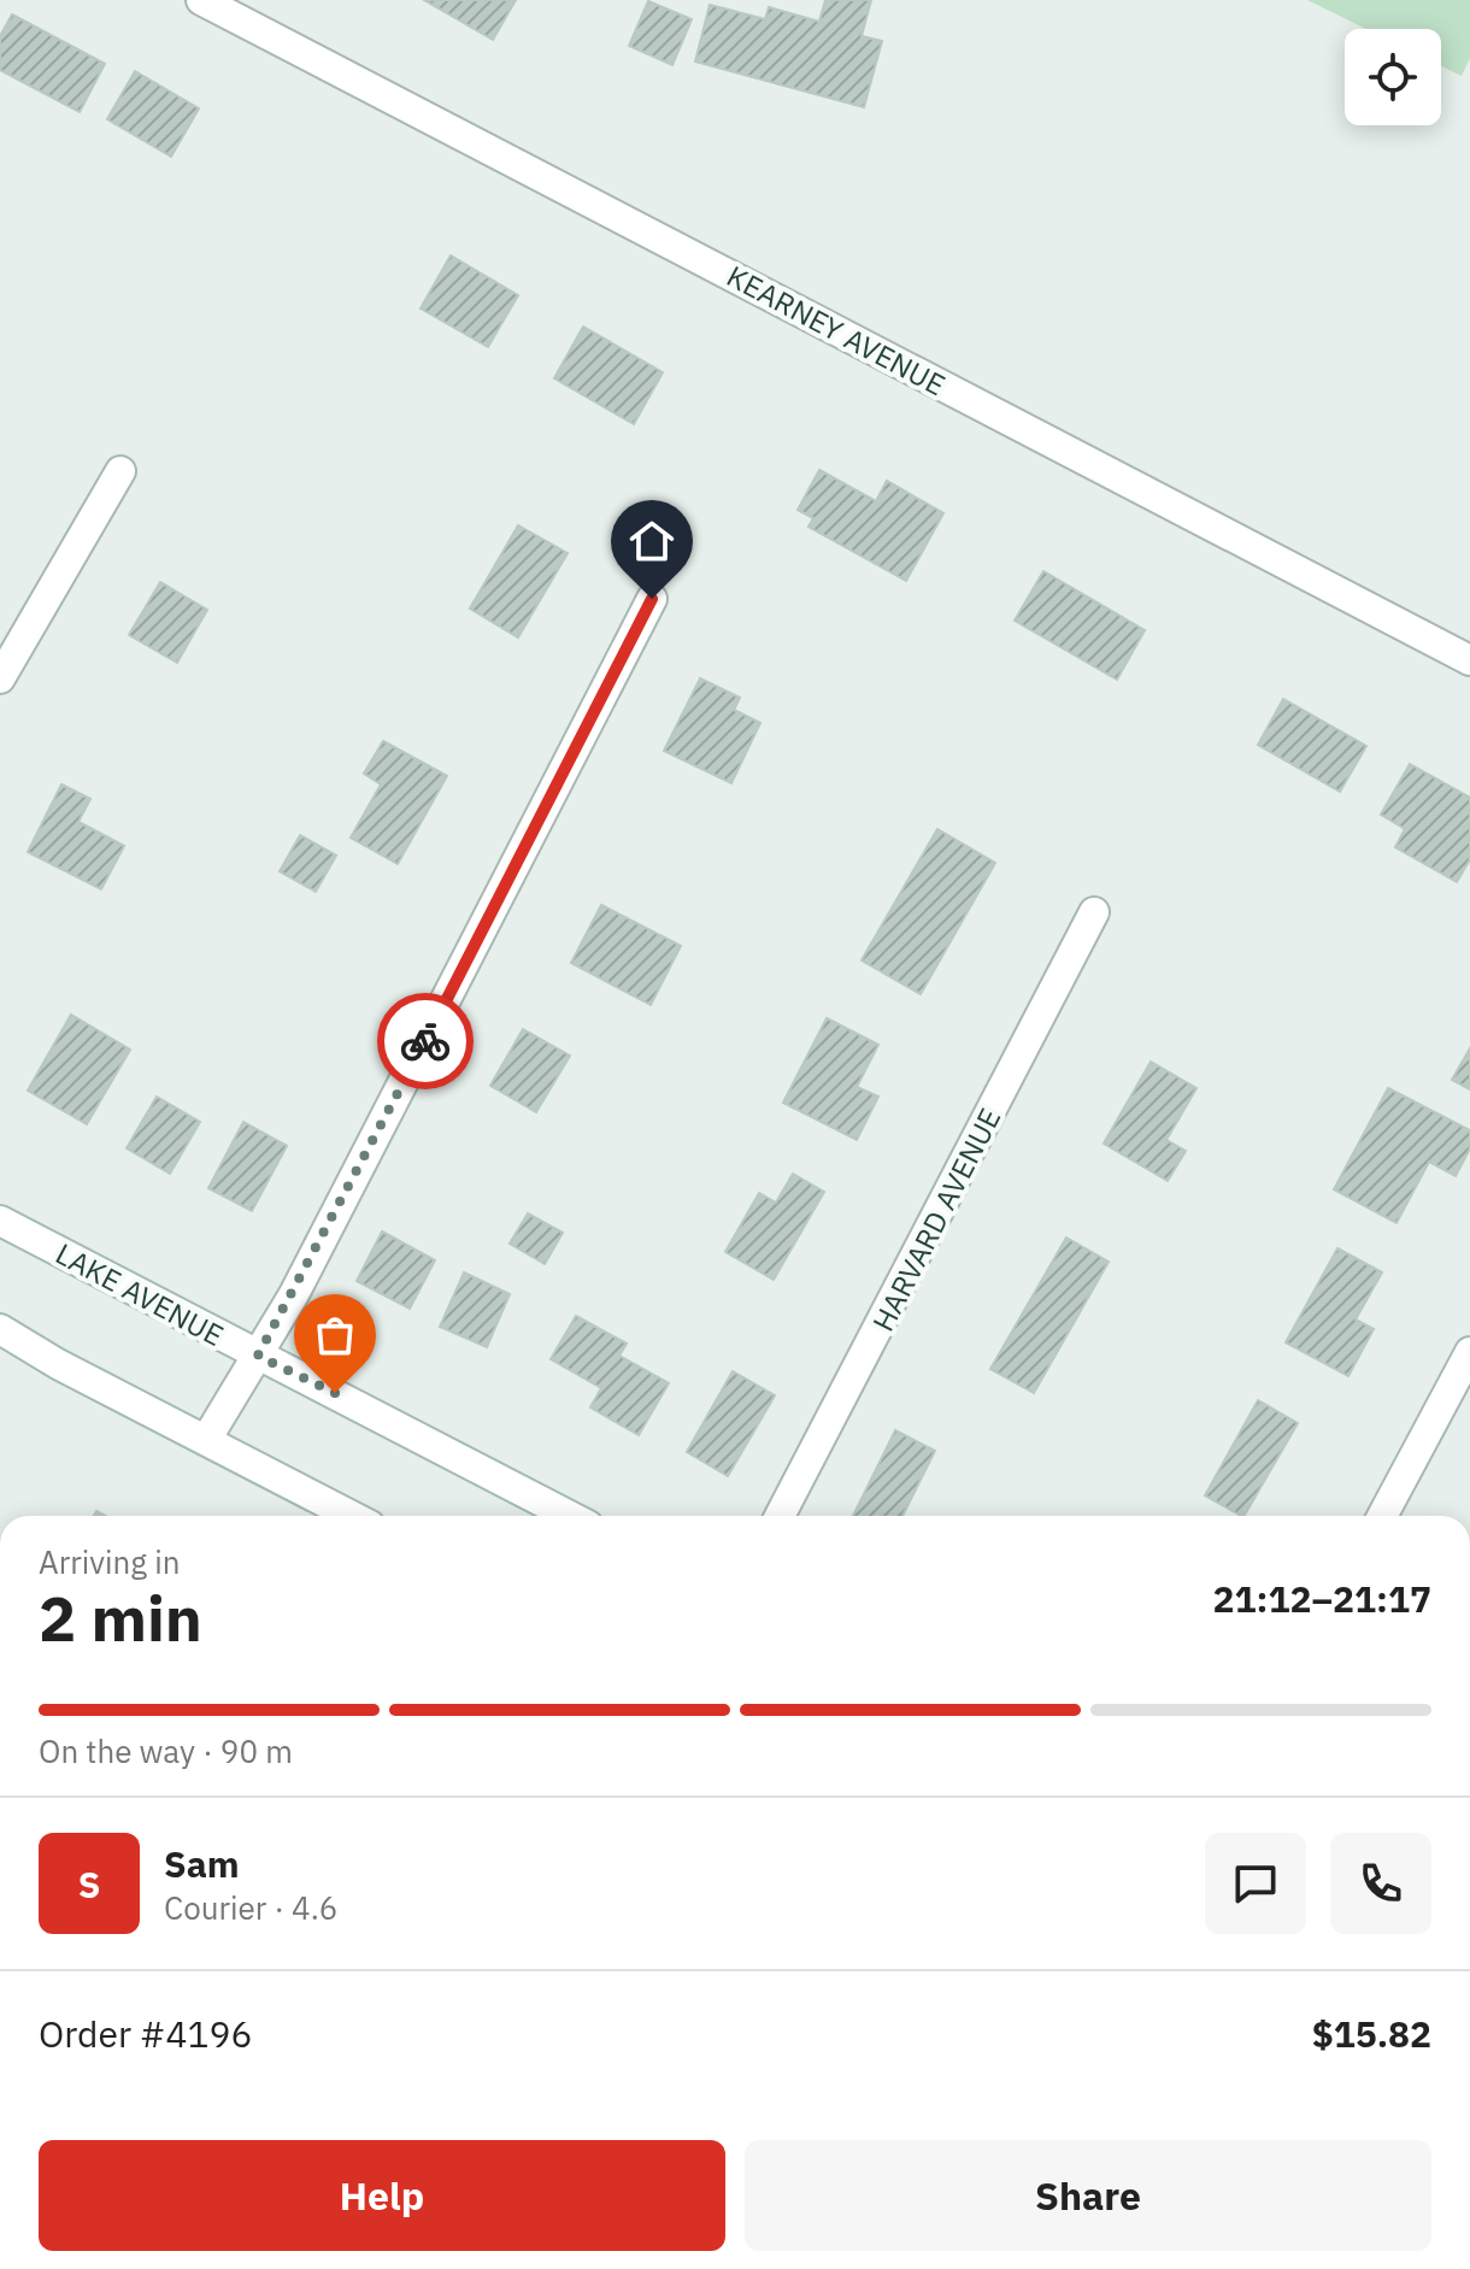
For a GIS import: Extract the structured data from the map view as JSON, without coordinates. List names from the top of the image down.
{
  "streets": {
    "street": ["KEARNEY AVENUE", "HARVARD AVENUE", "LAKE AVENUE"]
  },
  "page": {
    "heading": ["2 min", "Arriving in", "21:12–21:17"],
    "panel": [
      "Sam",
      "Courier · 4.6",
      "Order #4196",
      "$15.82"
    ],
    "bar": "On the way · 90 m",
    "round": "S",
    "buttons": ["Help", "Share"]
  }
}
